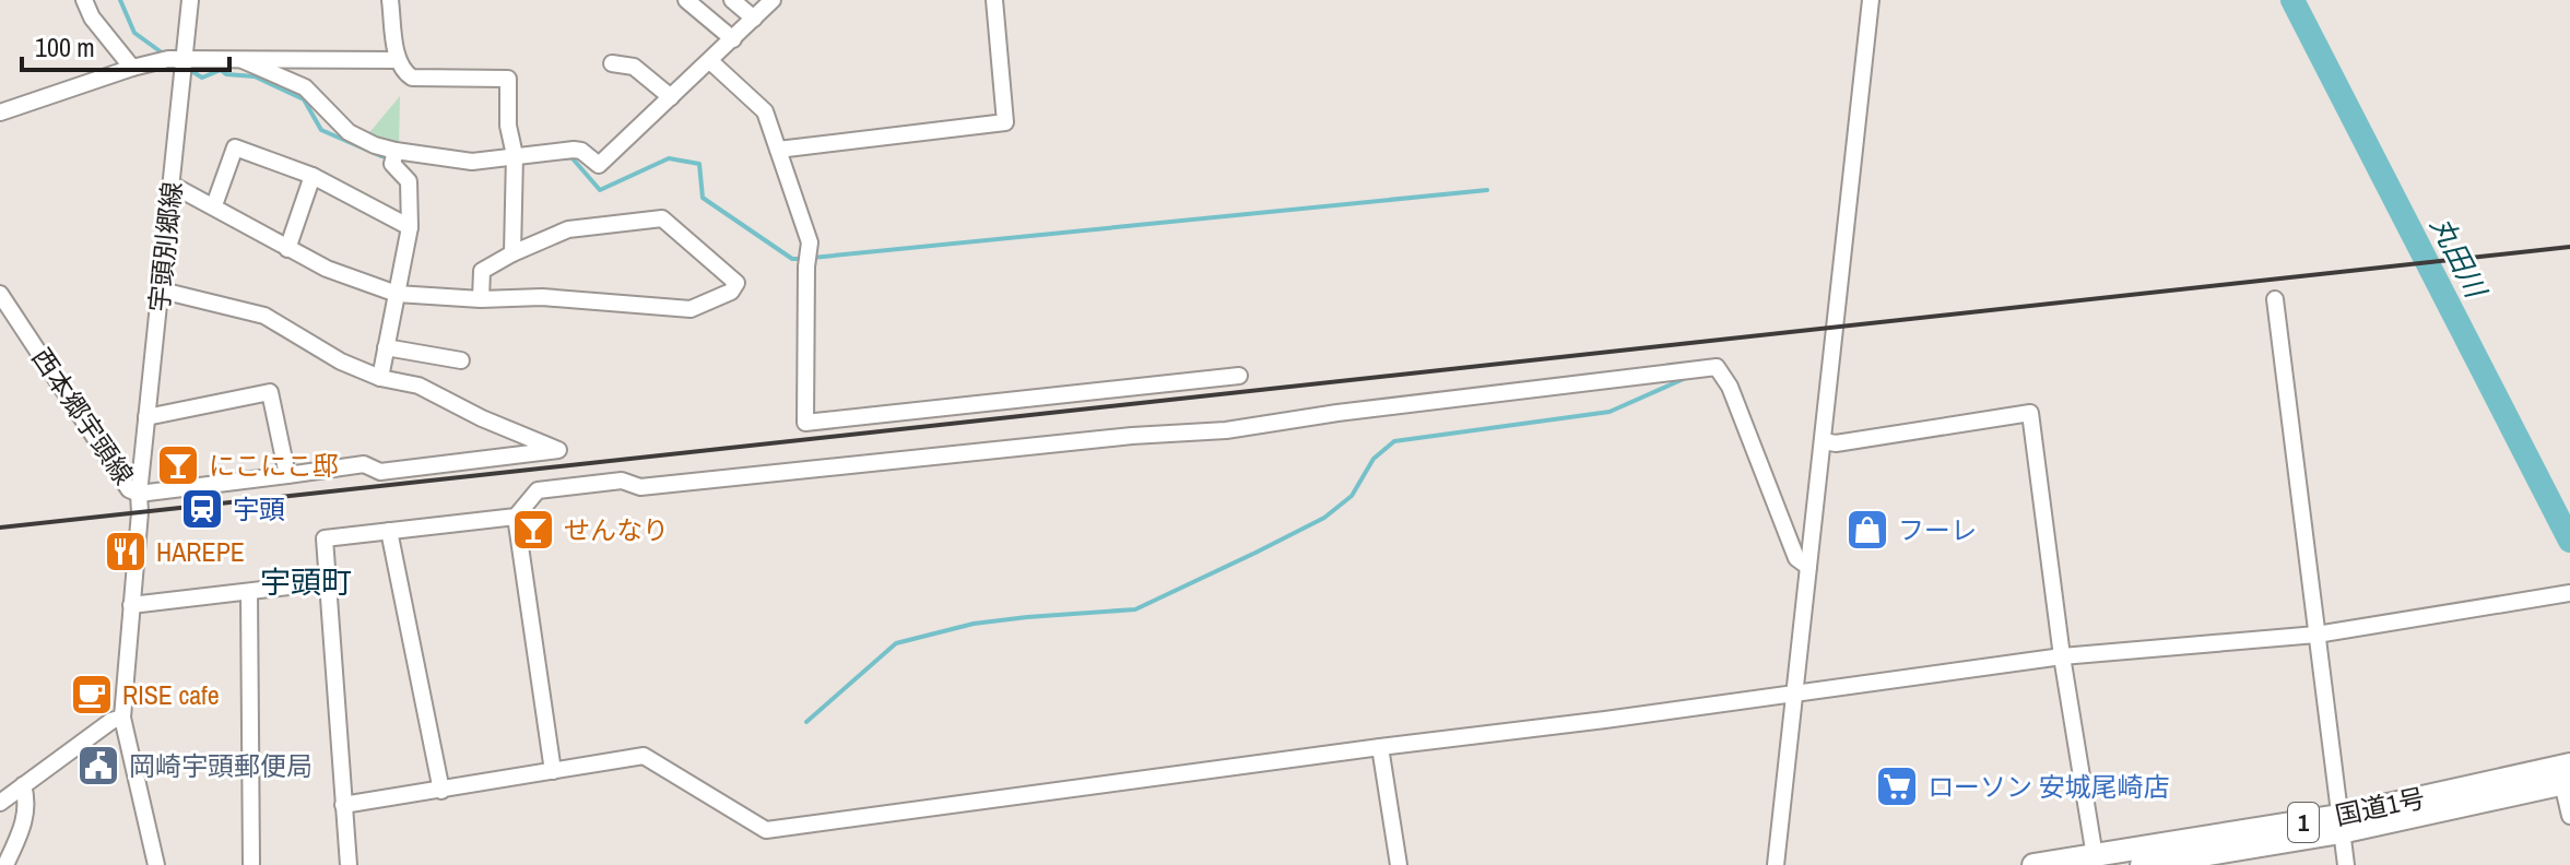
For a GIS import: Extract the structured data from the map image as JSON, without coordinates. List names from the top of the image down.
{
  "streets": {
    "highway": ["国道1号", "1"],
    "street": ["宇頭別郷線", "西本郷宇頭線"]
  },
  "crossings": [
    ["宇頭別郷線", "西本郷宇頭線"]
  ],
  "districts": ["宇頭町"],
  "water": ["丸田川"],
  "places": {
    "bar": ["にこにこ邸", "せんなり"],
    "station": ["宇頭"],
    "shop": ["フーレ"],
    "restaurant": ["HAREPE"],
    "cafe": ["RISE cafe"],
    "public building": ["岡崎宇頭郵便局"],
    "supermarket": ["ローソン 安城尾崎店"]
  },
  "scale_bar": "100 m"
}
